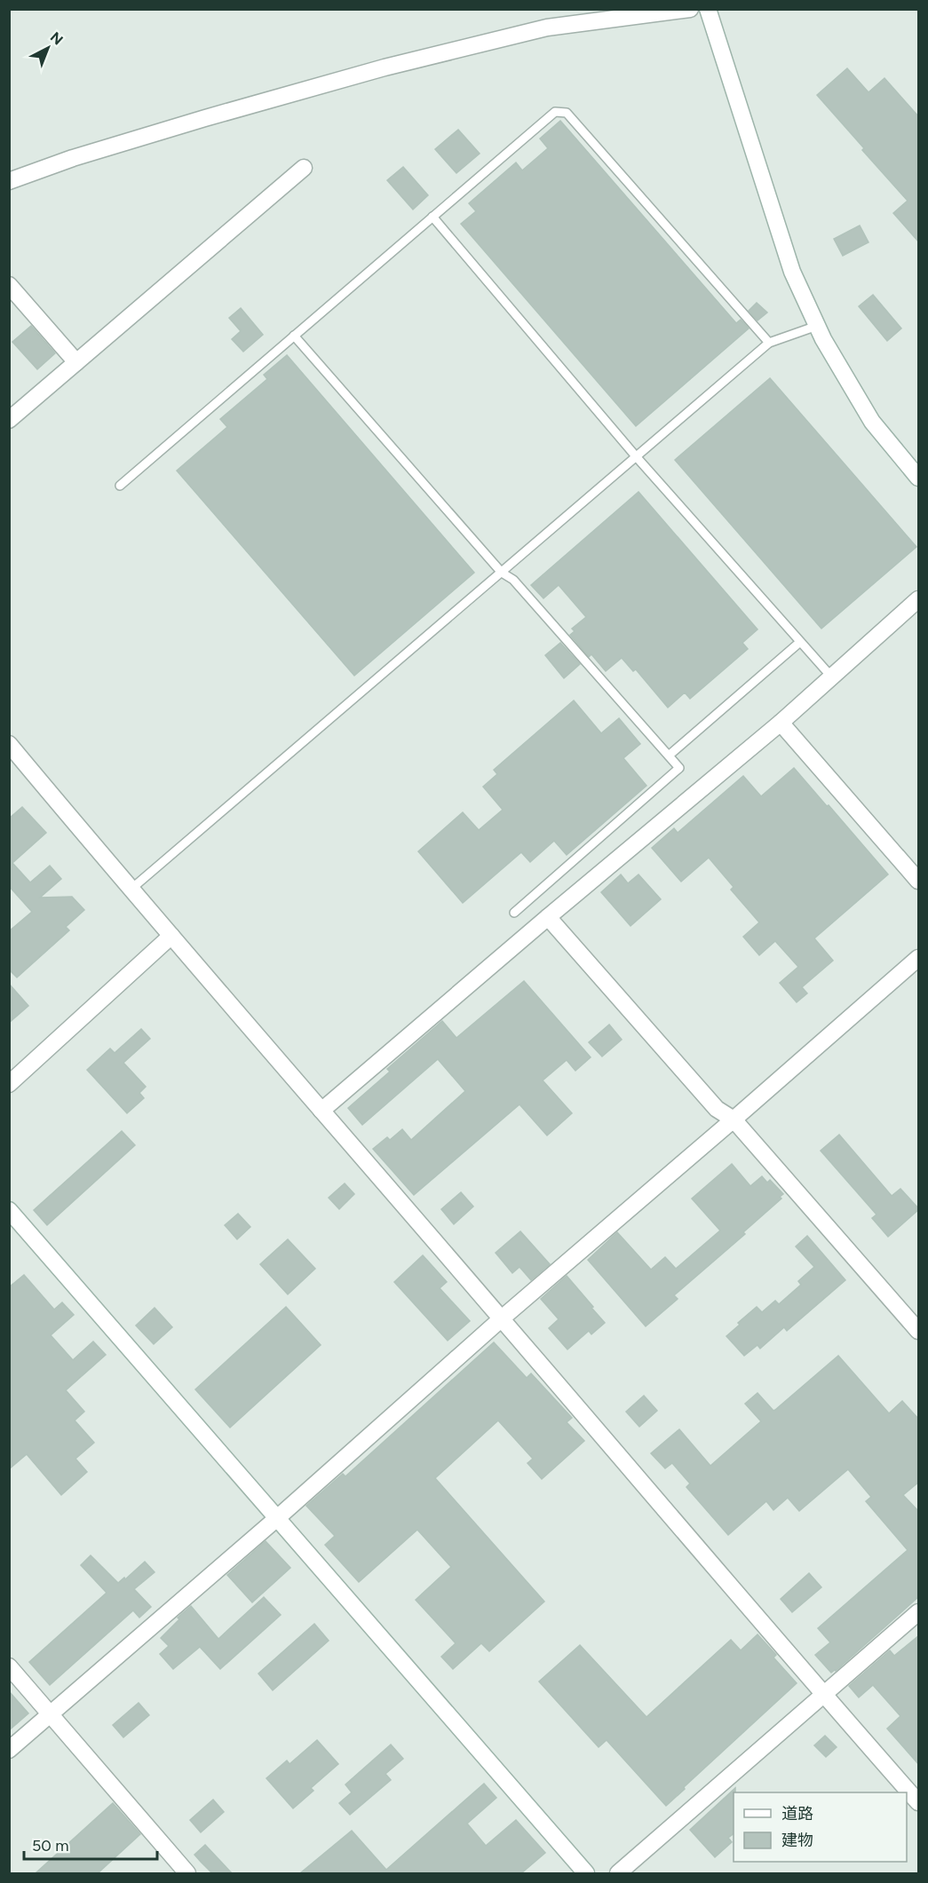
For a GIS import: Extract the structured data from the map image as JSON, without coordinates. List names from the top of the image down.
{
  "legend": ["道路", "建物"],
  "scale_bar": "50 m",
  "north": "top right"
}
